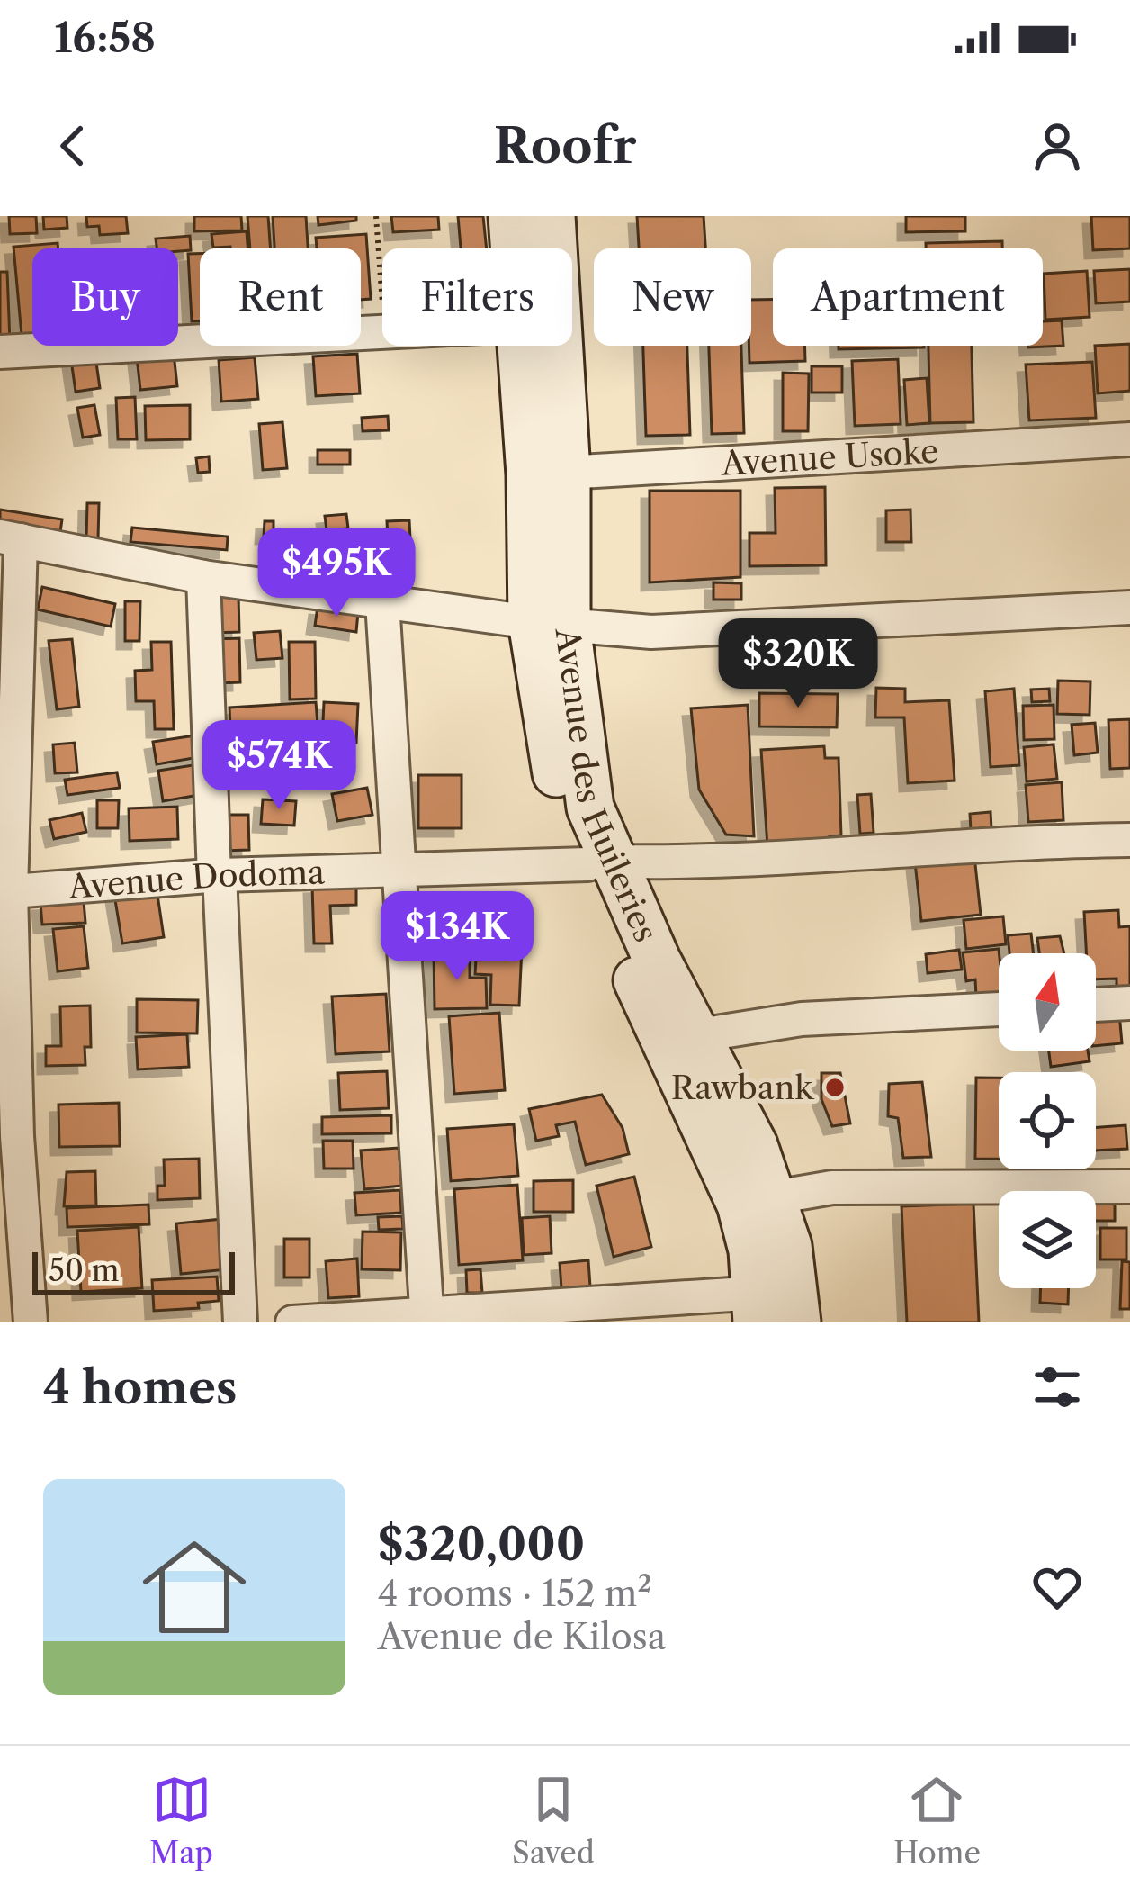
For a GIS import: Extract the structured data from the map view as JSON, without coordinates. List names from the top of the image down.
{
  "streets": {
    "main road": ["Avenue des Huileries"],
    "street": ["Avenue Usoke", "Avenue Dodoma"]
  },
  "crossings": [
    ["Avenue Usoke", "Avenue des Huileries"],
    ["Avenue des Huileries", "Avenue Dodoma"]
  ],
  "places": ["Rawbank"],
  "scale_bar": "50 m",
  "north": "top",
  "page": {
    "status": "16:58",
    "header": "Roofr",
    "chip": [
      "Buy",
      "Rent",
      "Filters",
      "New",
      "Apartment"
    ],
    "price": [
      "$495K",
      "$320K",
      "$574K",
      "$134K"
    ],
    "scale": "50 m",
    "heading": "4 homes",
    "list": [
      {
        "name": "$320,000",
        "note": "4 rooms · 152 m² · Avenue de Kilosa"
      }
    ],
    "tabs": ["Map", "Saved", "Home"]
  }
}
